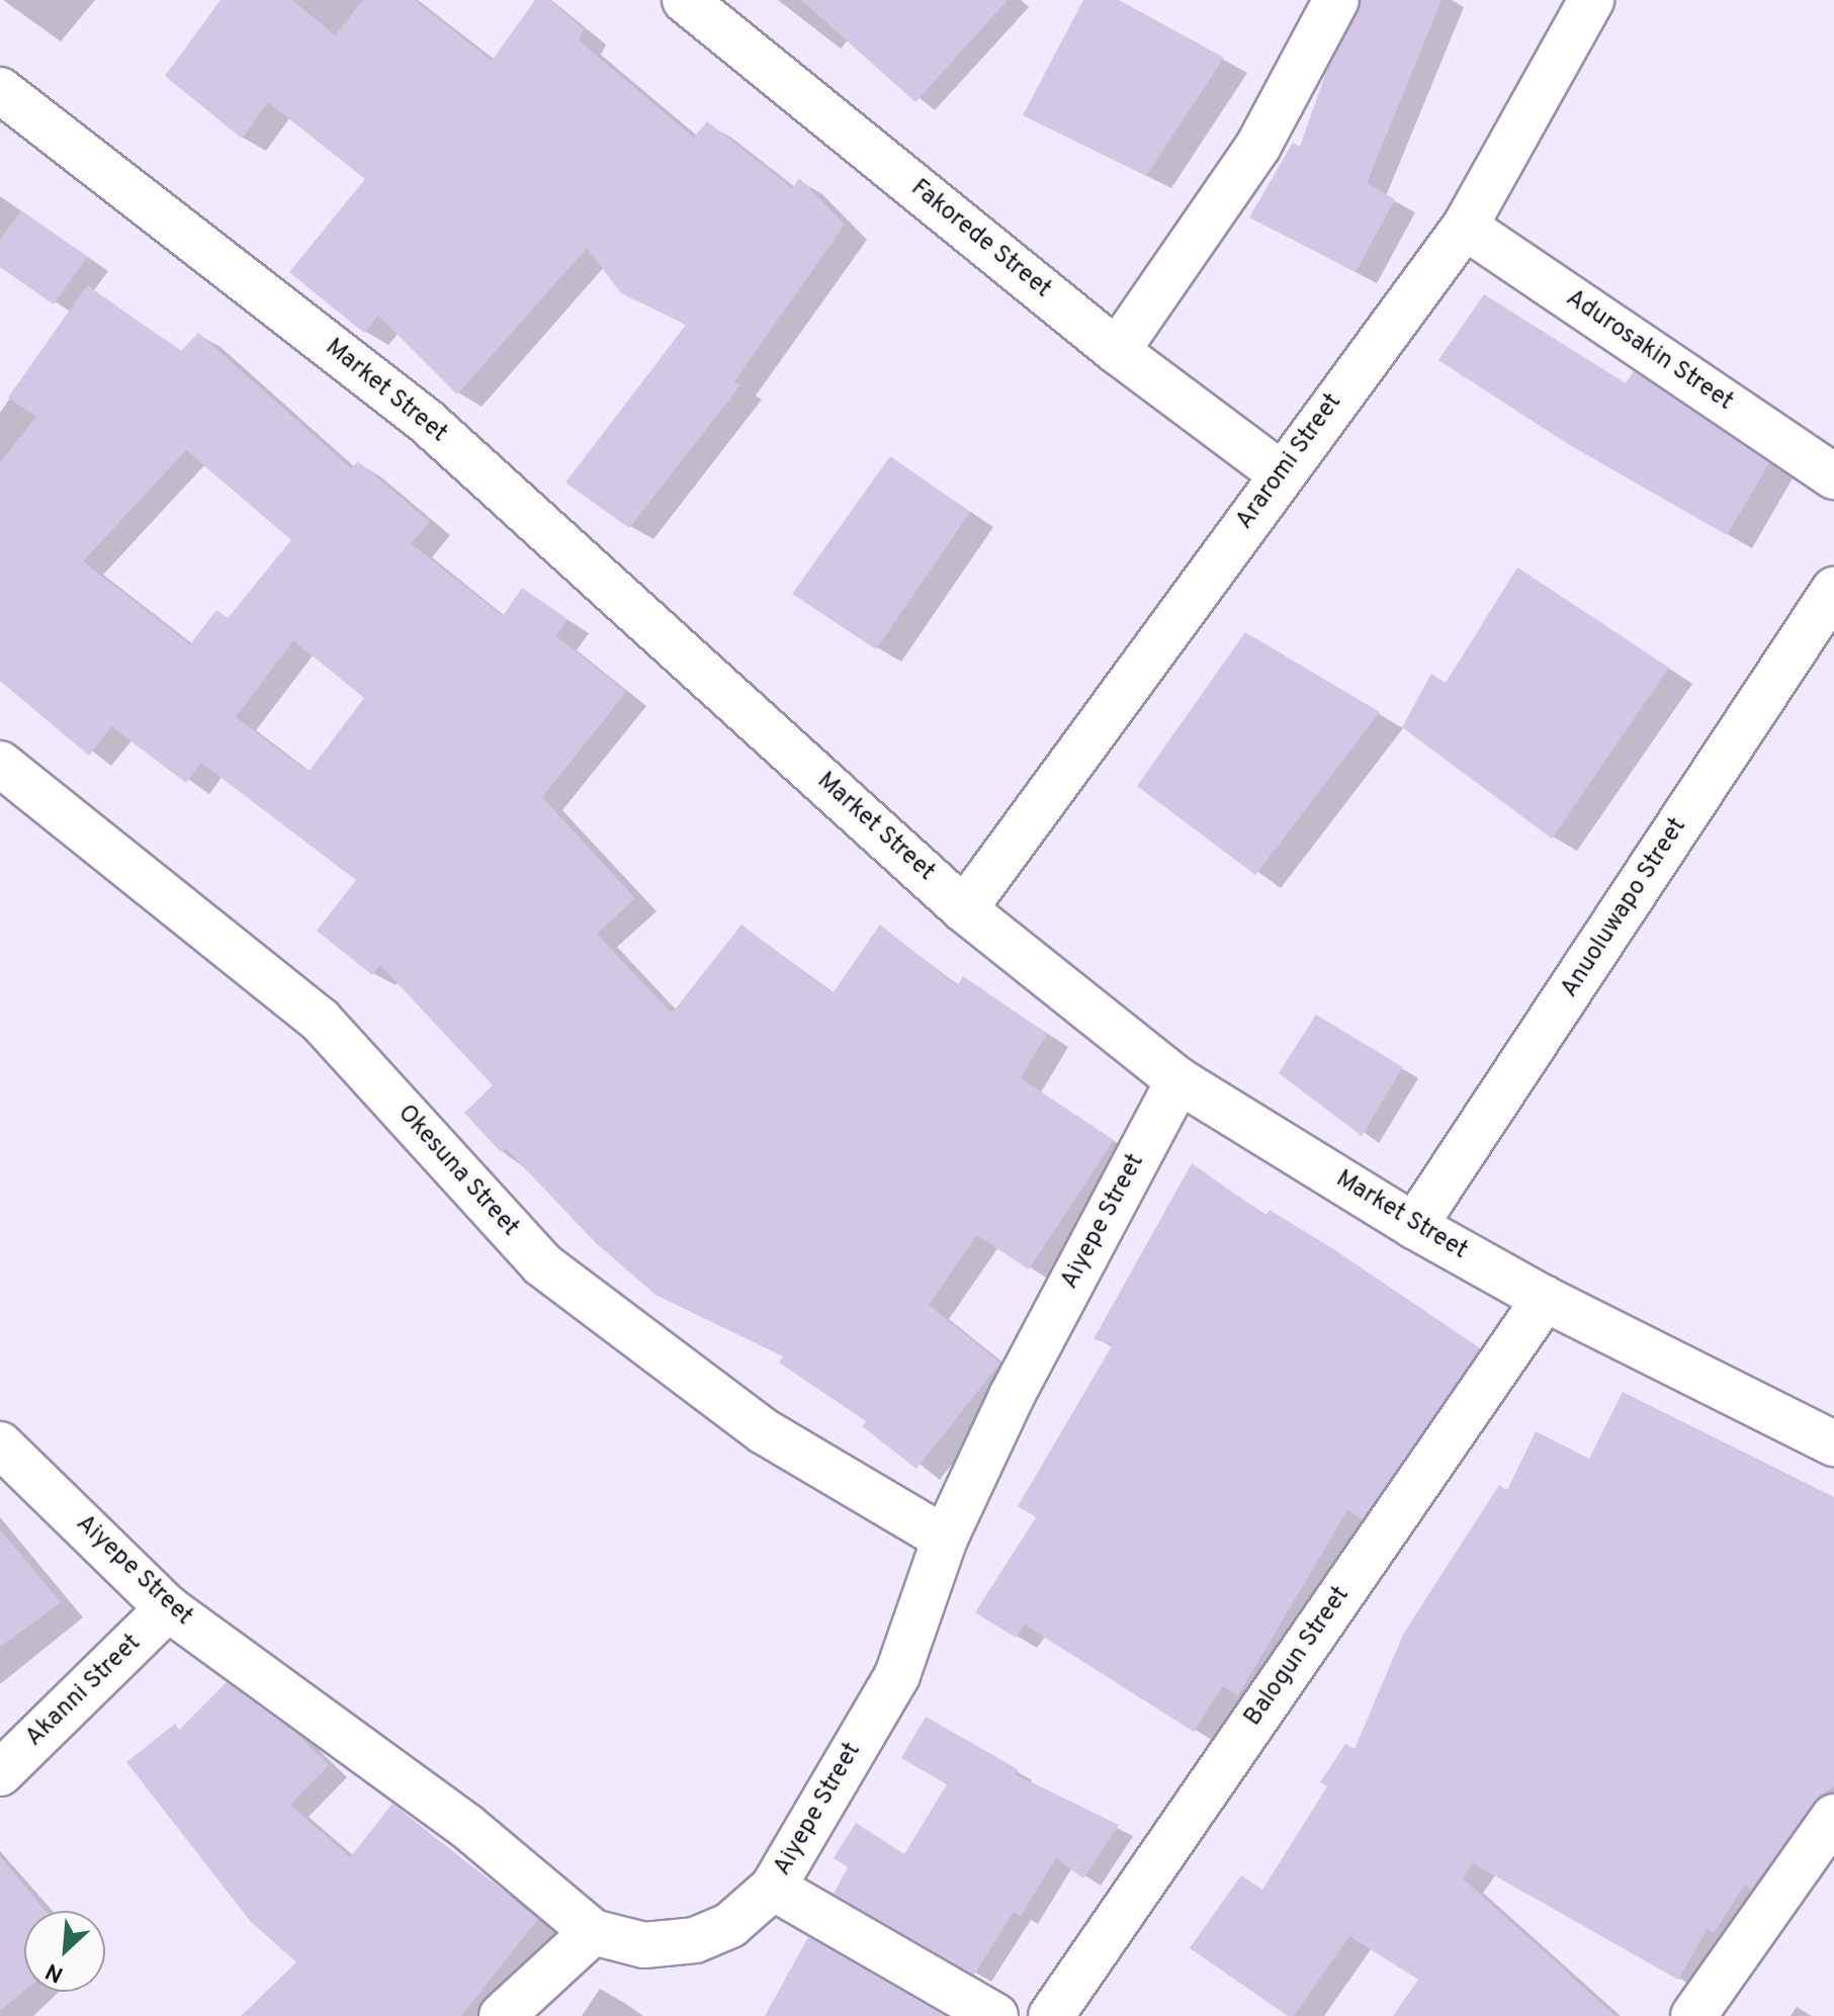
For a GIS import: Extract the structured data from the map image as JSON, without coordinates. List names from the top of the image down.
{
  "streets": {
    "street": [
      "Fakorede Street",
      "Adurosakin Street",
      "Market Street",
      "Araromi Street",
      "Anuoluwapo Street",
      "Okesuna Street",
      "Aiyepe Street",
      "Balogun Street",
      "Akanni Street"
    ]
  },
  "crossings": [
    ["Fakorede Street", "Araromi Street"],
    ["Adurosakin Street", "Araromi Street"],
    ["Market Street", "Araromi Street"],
    ["Market Street", "Anuoluwapo Street"],
    ["Market Street", "Aiyepe Street"],
    ["Market Street", "Balogun Street"],
    ["Okesuna Street", "Aiyepe Street"],
    ["Aiyepe Street", "Akanni Street"]
  ],
  "north": "bottom left"
}
